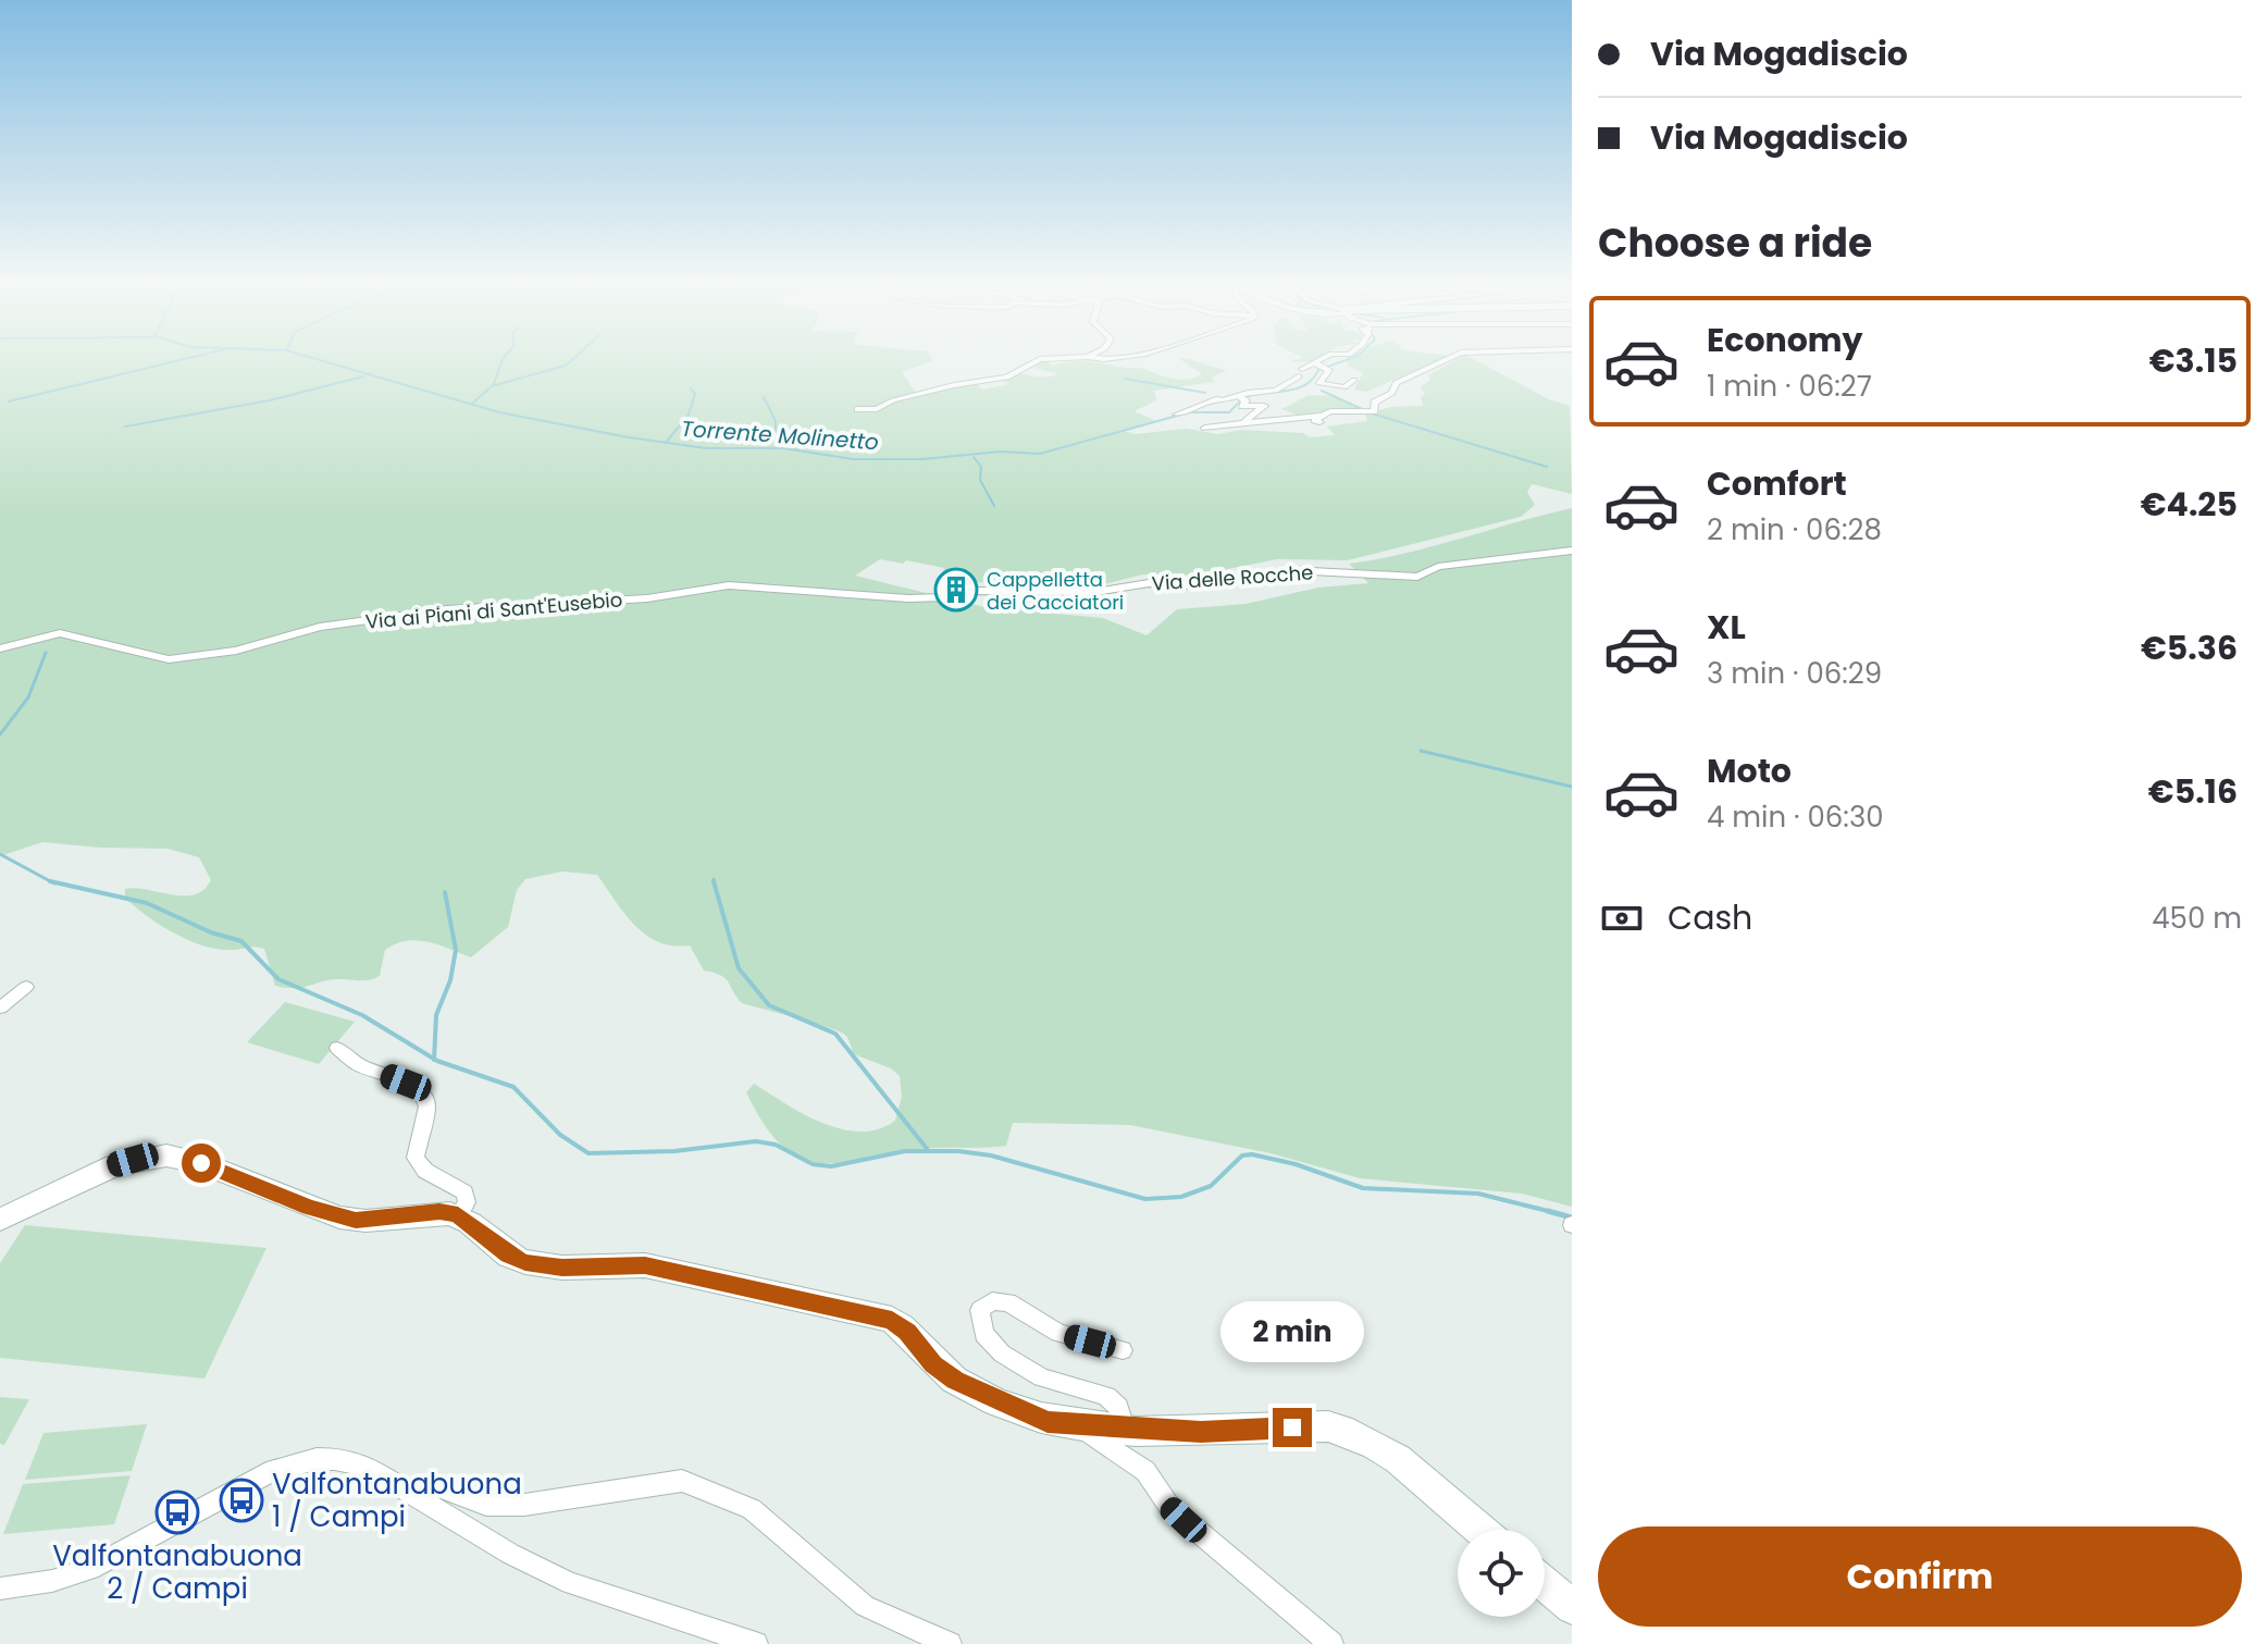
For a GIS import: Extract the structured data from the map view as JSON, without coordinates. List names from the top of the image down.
{
  "streets": {
    "street": ["Via delle Rocche", "Via ai Piani di Sant'Eusebio"]
  },
  "crossings": [
    ["Via delle Rocche", "Via ai Piani di Sant'Eusebio"]
  ],
  "water": ["Torrente Molinetto"],
  "places": {
    "building": ["Cappelletta dei Cacciatori"],
    "bus stop": ["Valfontanabuona 1 / Campi", "Valfontanabuona 2 / Campi"]
  },
  "page": {
    "banner": ["Via Mogadiscio", "Via Mogadiscio"],
    "heading": "Choose a ride",
    "list": [
      {
        "name": "Economy",
        "note": "1 min · 06:27",
        "value": "€3.15"
      },
      {
        "name": "Comfort",
        "note": "2 min · 06:28",
        "value": "€4.25"
      },
      {
        "name": "XL",
        "note": "3 min · 06:29",
        "value": "€5.36"
      },
      {
        "name": "Moto",
        "note": "4 min · 06:30",
        "value": "€5.16"
      }
    ],
    "pay": ["Cash", "450 m"],
    "bubble": "2 min",
    "buttons": "Confirm"
  }
}
